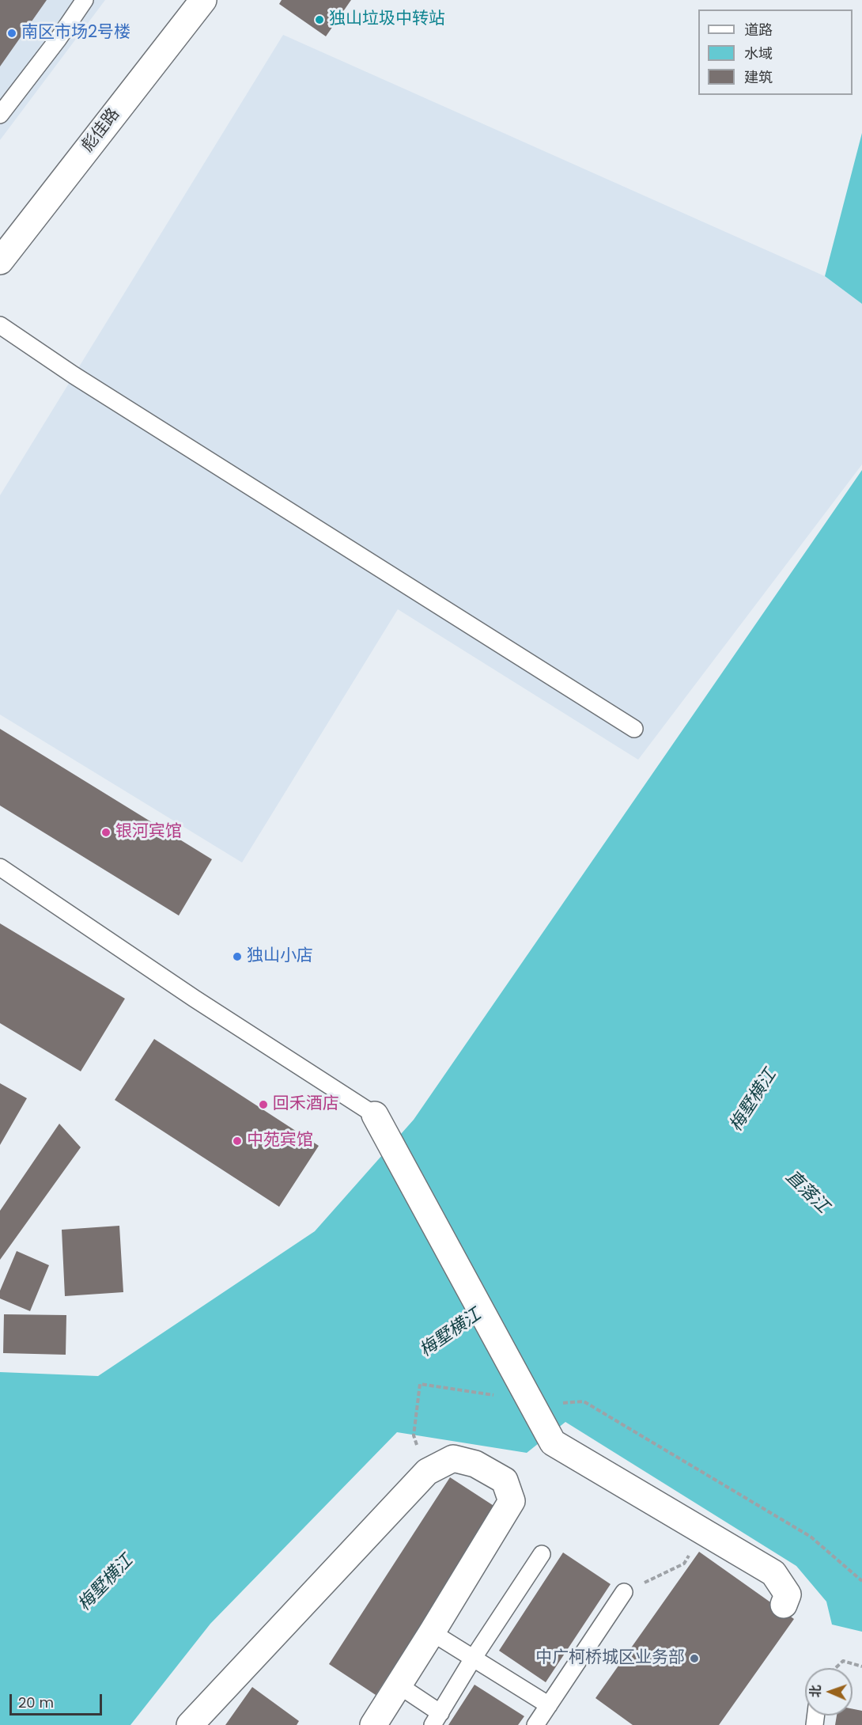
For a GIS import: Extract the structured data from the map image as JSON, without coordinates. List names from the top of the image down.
{
  "streets": {
    "street": ["彪佳路"]
  },
  "water": ["梅墅横江", "直落江"],
  "places": [
    "独山垃圾中转站",
    "南区市场2号楼",
    "银河宾馆",
    "独山小店",
    "回禾酒店",
    "中苑宾馆",
    "中广柯桥城区业务部"
  ],
  "legend": ["道路", "水域", "建筑"],
  "scale_bar": "20 m",
  "north": "left"
}
